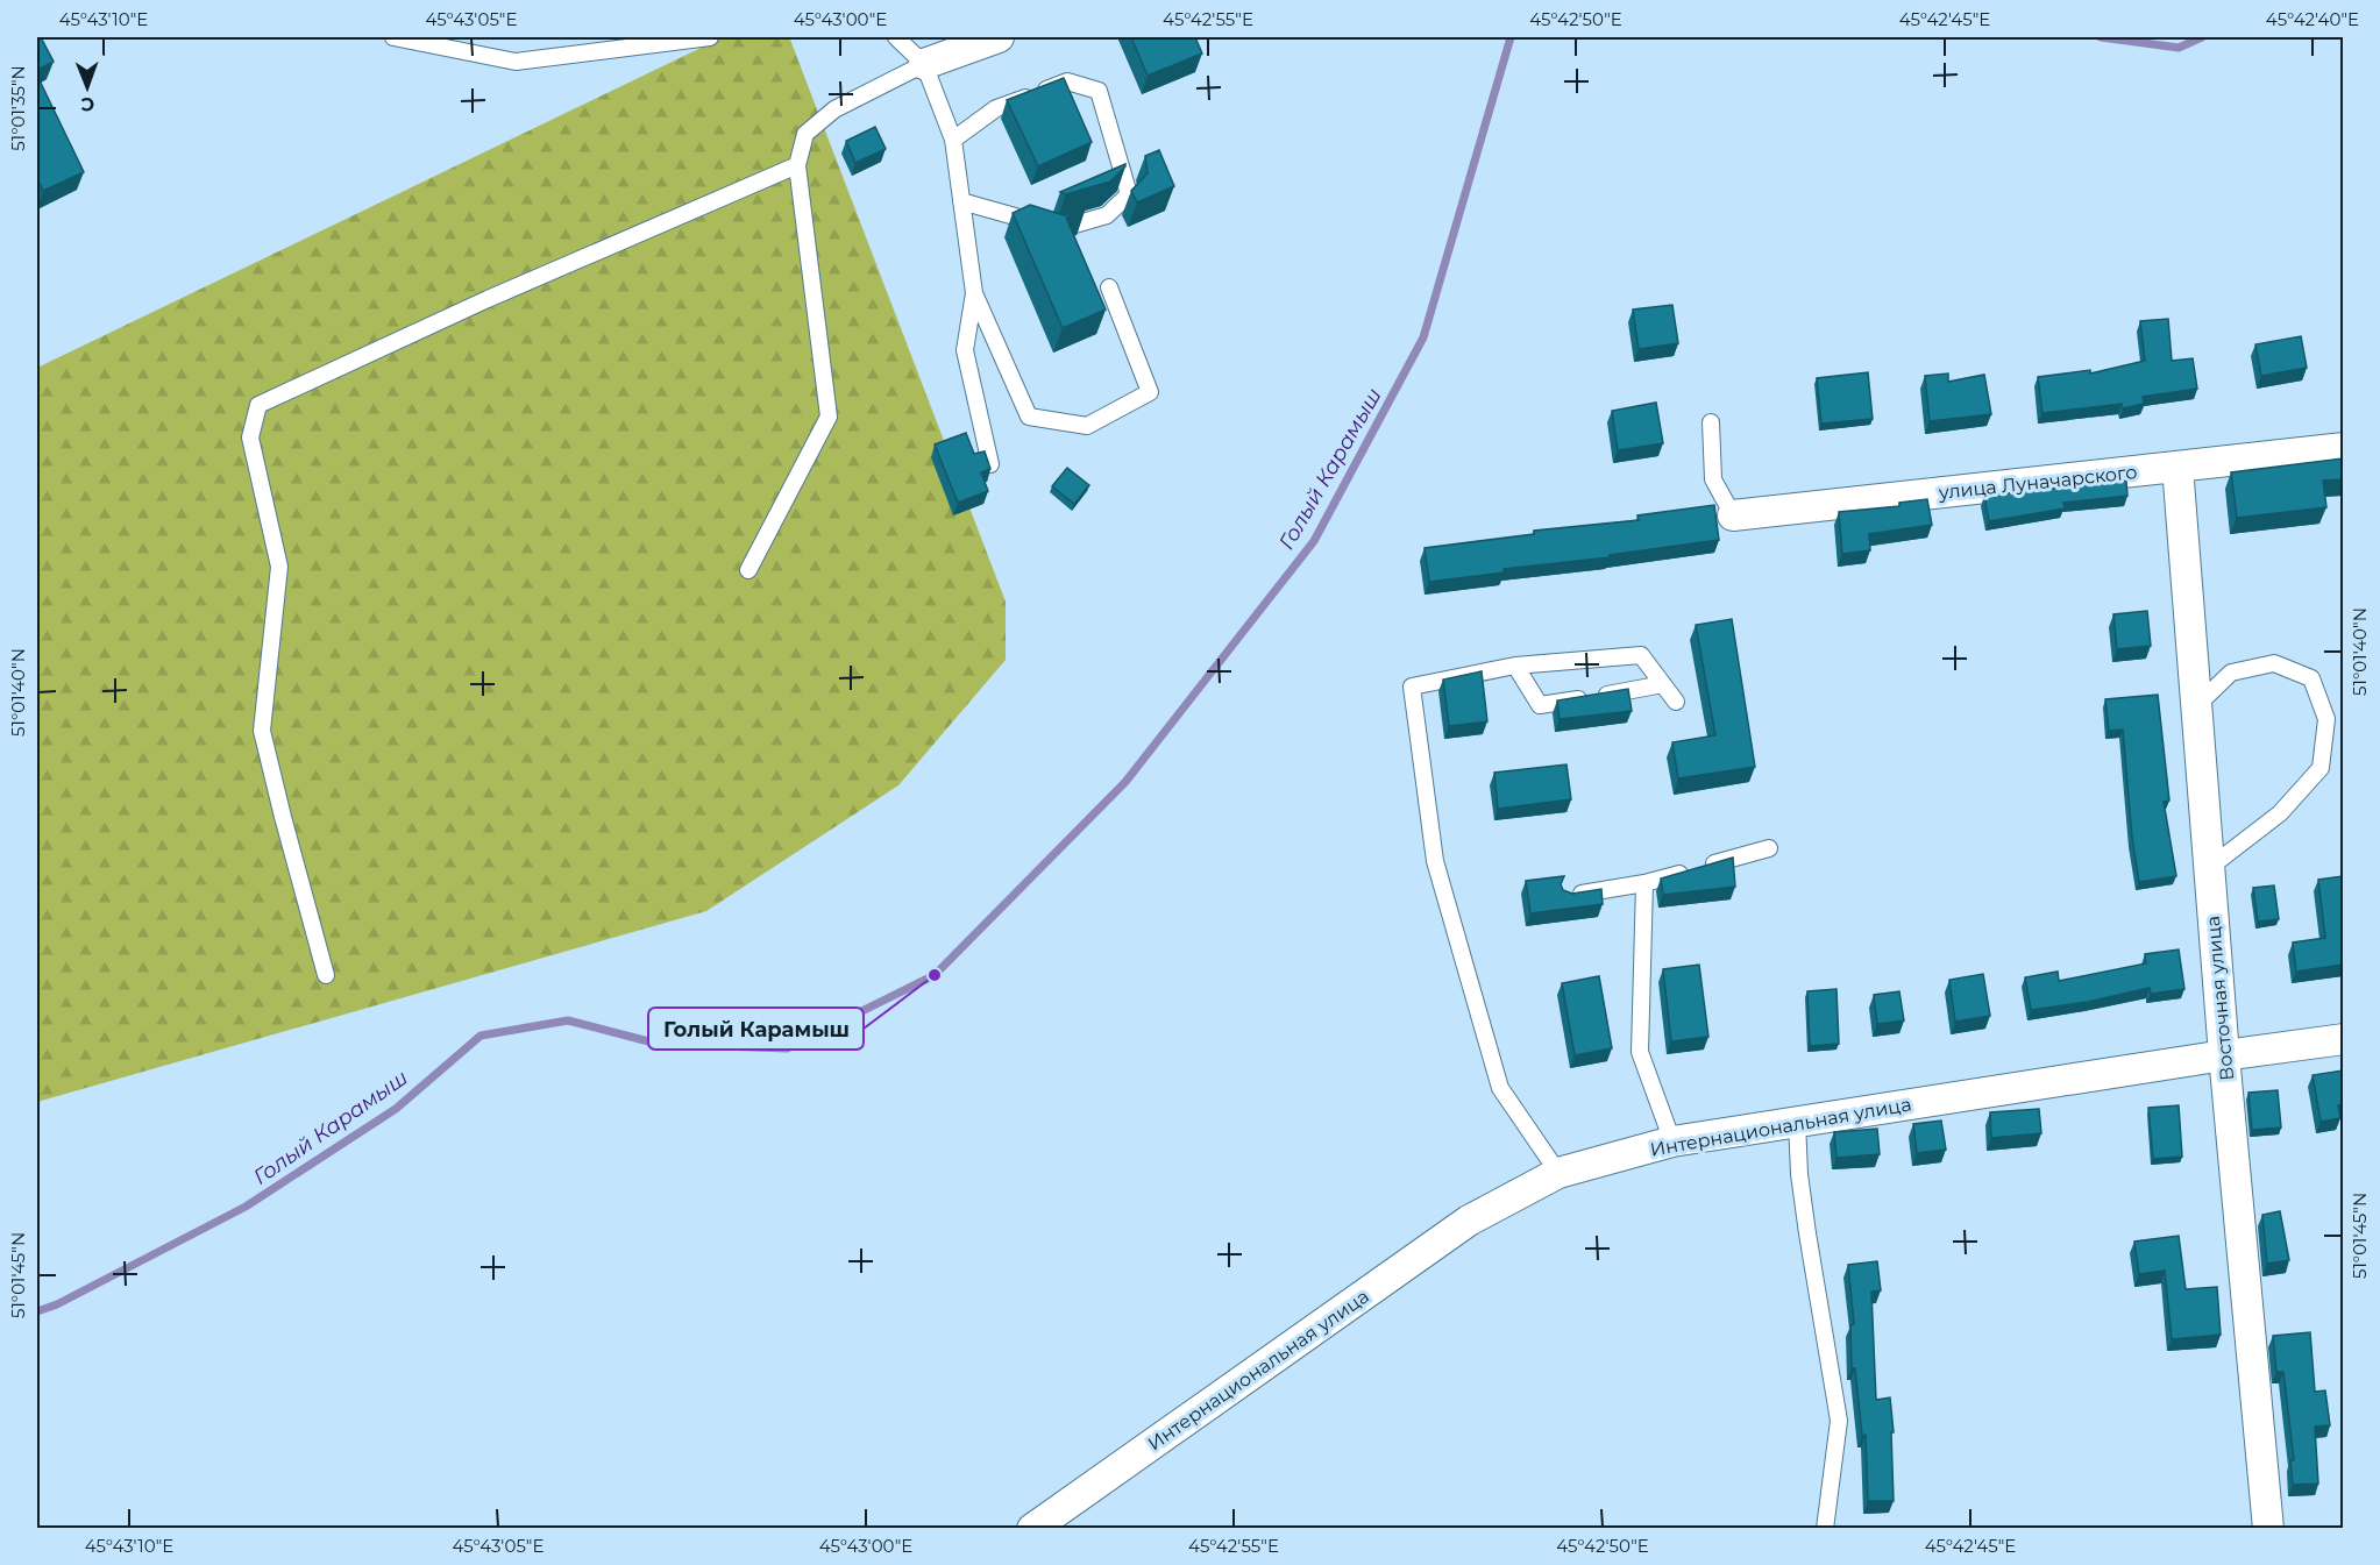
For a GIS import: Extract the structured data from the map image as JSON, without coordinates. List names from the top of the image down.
{
  "streets": {
    "street": ["улица Луначарского", "Восточная улица", "Интернациональная улица"]
  },
  "crossings": [
    ["улица Луначарского", "Восточная улица"],
    ["Восточная улица", "Интернациональная улица"]
  ],
  "water": ["Голый Карамыш"],
  "places": ["Голый Карамыш"],
  "north": "bottom",
  "coordinates": [
    "45°43'10\"E",
    "45°43'05\"E",
    "45°43'00\"E",
    "45°42'55\"E",
    "45°42'50\"E",
    "45°42'45\"E",
    "45°42'40\"E",
    "51°01'35\"N",
    "51°01'40\"N",
    "51°01'45\"N"
  ]
}
